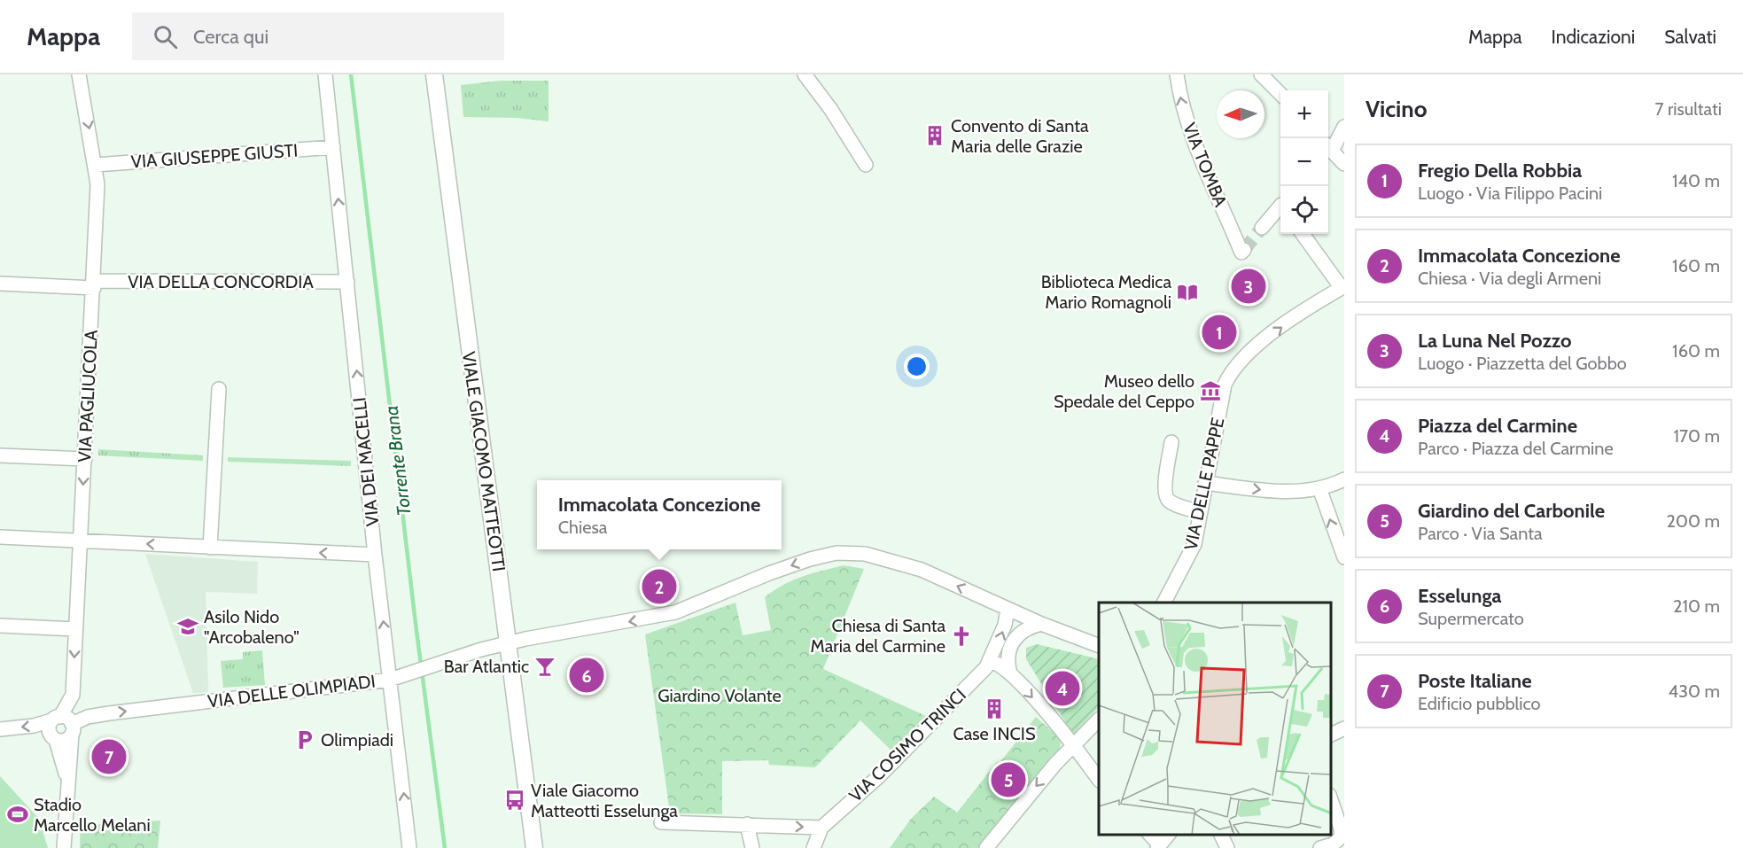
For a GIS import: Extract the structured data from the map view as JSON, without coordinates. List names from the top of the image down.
{
  "streets": {
    "street": [
      "VIA GIUSEPPE GIUSTI",
      "VIA TOMBA",
      "VIA DELLA CONCORDIA",
      "VIA PAGLIUCOLA",
      "VIA DEI MACELLI",
      "VIALE GIACOMO MATTEOTTI",
      "VIA DELLE PAPPE",
      "VIA DELLE OLIMPIADI",
      "VIA COSIMO TRINCI"
    ]
  },
  "crossings": [
    ["VIA GIUSEPPE GIUSTI", "VIA PAGLIUCOLA"],
    ["VIA GIUSEPPE GIUSTI", "VIA DEI MACELLI"],
    ["VIA DELLA CONCORDIA", "VIA PAGLIUCOLA"],
    ["VIA DELLA CONCORDIA", "VIA DEI MACELLI"],
    ["VIA PAGLIUCOLA", "VIA DELLE OLIMPIADI"],
    ["VIA DEI MACELLI", "VIA DELLE OLIMPIADI"],
    ["VIALE GIACOMO MATTEOTTI", "VIA DELLE OLIMPIADI"]
  ],
  "one_way": [
    "VIA TOMBA",
    "VIA PAGLIUCOLA",
    "VIA DEI MACELLI",
    "VIA DELLE PAPPE"
  ],
  "water": ["Torrente Brana"],
  "parks": ["Giardino Volante"],
  "places": {
    "building": ["Convento di Santa Maria delle Grazie", "Case INCIS"],
    "library": ["Biblioteca Medica Mario Romagnoli"],
    "museum": ["Museo dello Spedale del Ceppo"],
    "school or university": ["Asilo Nido \"Arcobaleno\""],
    "church": ["Chiesa di Santa Maria del Carmine"],
    "bar": ["Bar Atlantic"],
    "parking": ["Olimpiadi"],
    "bus stop": ["Viale Giacomo Matteotti Esselunga"],
    "sports": ["Stadio Marcello Melani"]
  },
  "north": "left",
  "page": {
    "header": "Mappa",
    "search": "Cerca qui",
    "nav": ["Mappa", "Indicazioni", "Salvati"],
    "heading": ["Vicino", "7 risultati"],
    "map_buttons": ["+", "−"],
    "list": [
      {
        "mark": "1",
        "name": "Fregio Della Robbia",
        "note": "Luogo · Via Filippo Pacini",
        "value": "140 m"
      },
      {
        "mark": "2",
        "name": "Immacolata Concezione",
        "note": "Chiesa · Via degli Armeni",
        "value": "160 m"
      },
      {
        "mark": "3",
        "name": "La Luna Nel Pozzo",
        "note": "Luogo · Piazzetta del Gobbo",
        "value": "160 m"
      },
      {
        "mark": "4",
        "name": "Piazza del Carmine",
        "note": "Parco · Piazza del Carmine",
        "value": "170 m"
      },
      {
        "mark": "5",
        "name": "Giardino del Carbonile",
        "note": "Parco · Via Santa",
        "value": "200 m"
      },
      {
        "mark": "6",
        "name": "Esselunga",
        "note": "Supermercato",
        "value": "210 m"
      },
      {
        "mark": "7",
        "name": "Poste Italiane",
        "note": "Edificio pubblico",
        "value": "430 m"
      }
    ],
    "pins": [
      "3",
      "1",
      "2",
      "6",
      "4",
      "7",
      "5"
    ],
    "popup": ["Immacolata Concezione", "Chiesa"]
  }
}
